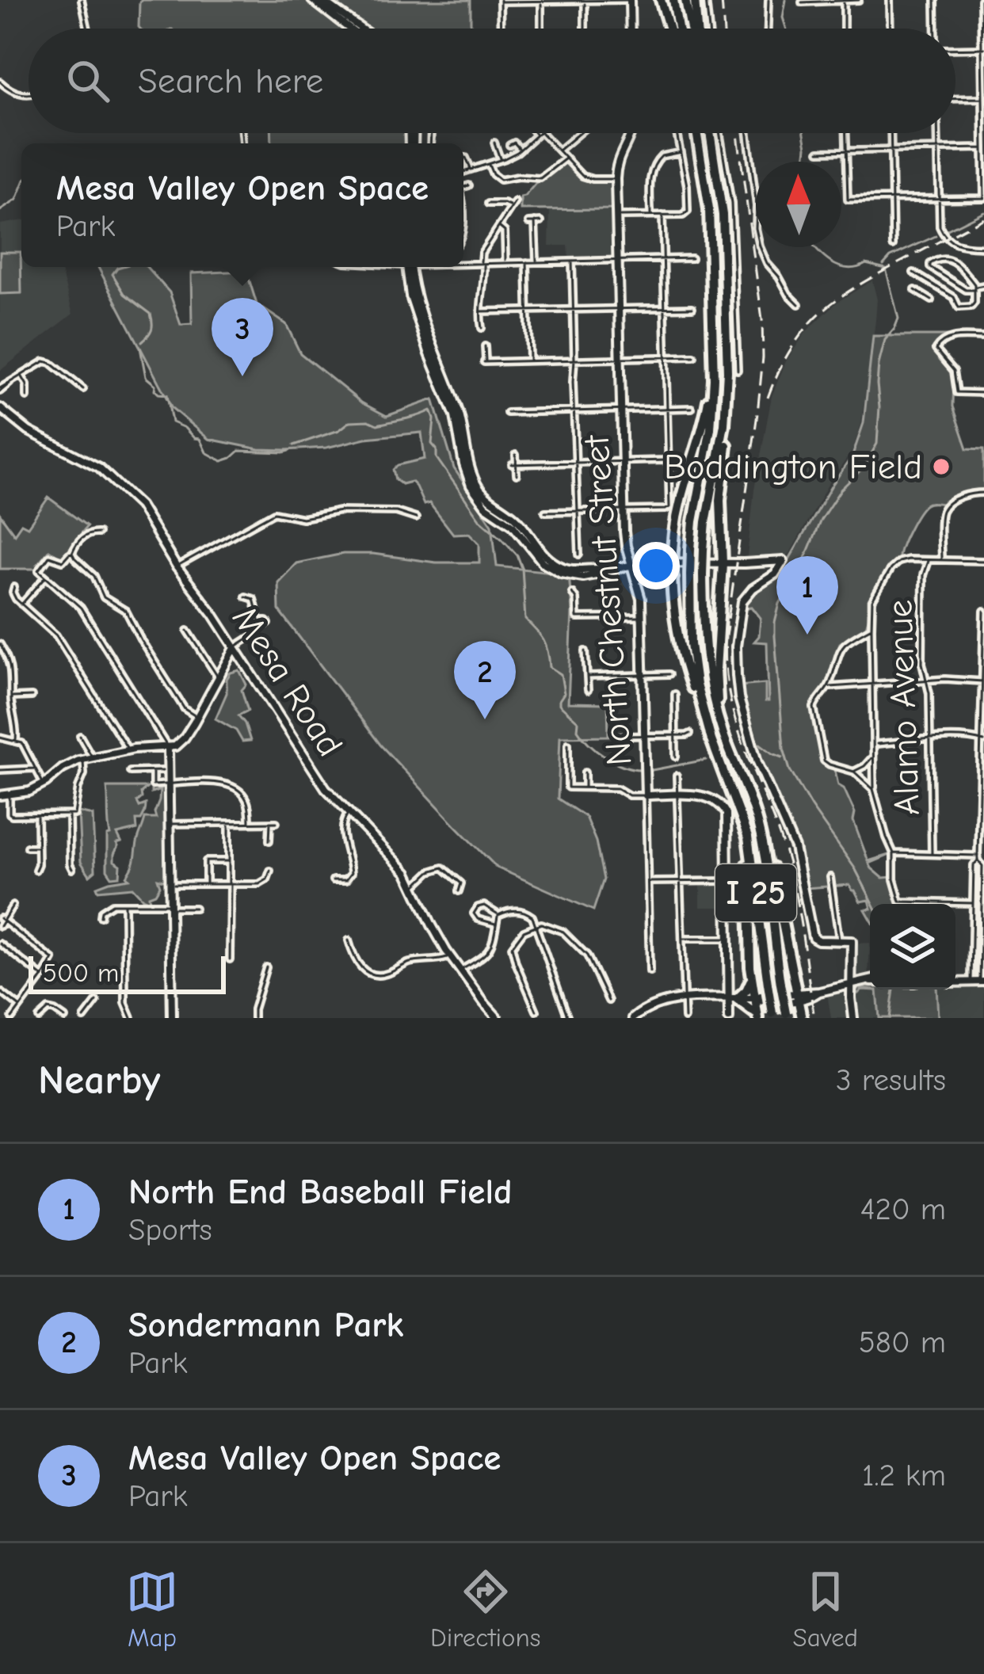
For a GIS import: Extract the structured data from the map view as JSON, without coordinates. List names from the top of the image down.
{
  "streets": {
    "highway": ["I 25"],
    "main road": ["North Chestnut Street", "Mesa Road"],
    "street": ["Alamo Avenue"]
  },
  "places": ["Boddington Field"],
  "scale_bar": "500 m",
  "north": "top",
  "page": {
    "search": "Search here",
    "popup": ["Mesa Valley Open Space", "Park"],
    "pins": ["3", "1", "2"],
    "scale": "500 m",
    "heading": ["Nearby", "3 results"],
    "list": [
      {
        "mark": "1",
        "name": "North End Baseball Field",
        "note": "Sports",
        "value": "420 m"
      },
      {
        "mark": "2",
        "name": "Sondermann Park",
        "note": "Park",
        "value": "580 m"
      },
      {
        "mark": "3",
        "name": "Mesa Valley Open Space",
        "note": "Park",
        "value": "1.2 km"
      }
    ],
    "nav": ["Map", "Directions", "Saved"]
  }
}
